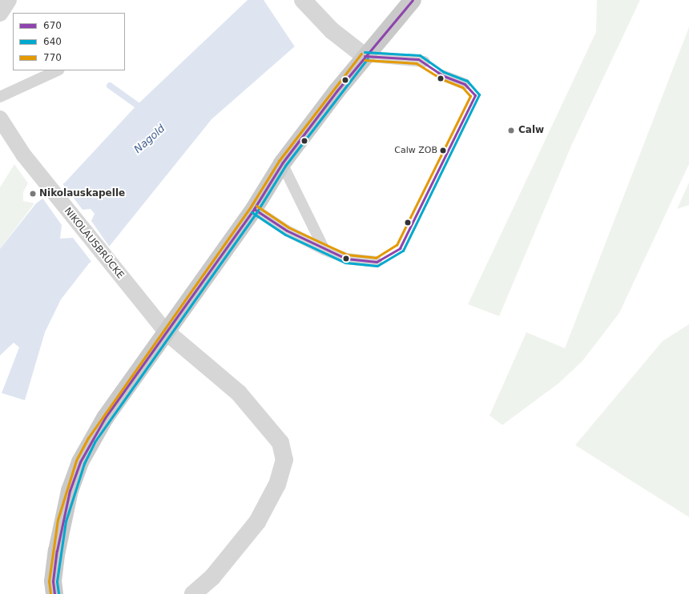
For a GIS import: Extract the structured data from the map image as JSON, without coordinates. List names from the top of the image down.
{
  "streets": {
    "street": ["NIKOLAUSBRÜCKE"]
  },
  "water": ["Nagold"],
  "places": ["Calw", "Calw ZOB", "Nikolauskapelle"],
  "lines": ["transit line 670", "transit line 640", "transit line 770"],
  "legend": ["670", "640", "770"]
}
